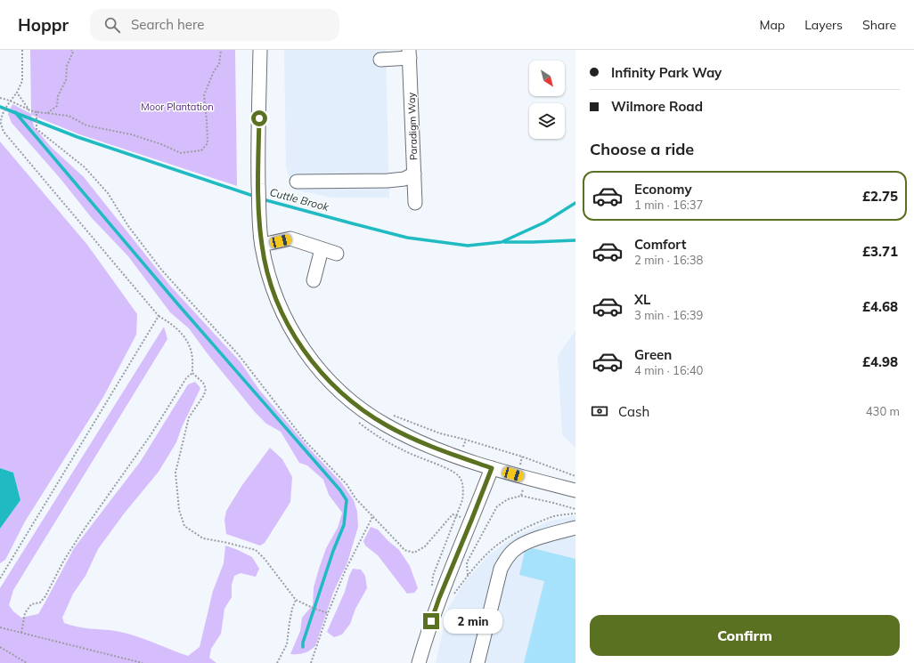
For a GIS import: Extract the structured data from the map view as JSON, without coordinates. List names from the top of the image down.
{
  "streets": {
    "street": ["Paradigm Way"]
  },
  "water": ["Cuttle Brook"],
  "parks": ["Moor Plantation"],
  "north": "bottom right",
  "page": {
    "header": "Hoppr",
    "search": "Search here",
    "nav": ["Map", "Layers", "Share"],
    "banner": ["Infinity Park Way", "Wilmore Road"],
    "heading": "Choose a ride",
    "list": [
      {
        "name": "Economy",
        "note": "1 min · 16:37",
        "value": "£2.75"
      },
      {
        "name": "Comfort",
        "note": "2 min · 16:38",
        "value": "£3.71"
      },
      {
        "name": "XL",
        "note": "3 min · 16:39",
        "value": "£4.68"
      },
      {
        "name": "Green",
        "note": "4 min · 16:40",
        "value": "£4.98"
      }
    ],
    "pay": ["Cash", "430 m"],
    "buttons": "Confirm",
    "bubble": "2 min"
  }
}
